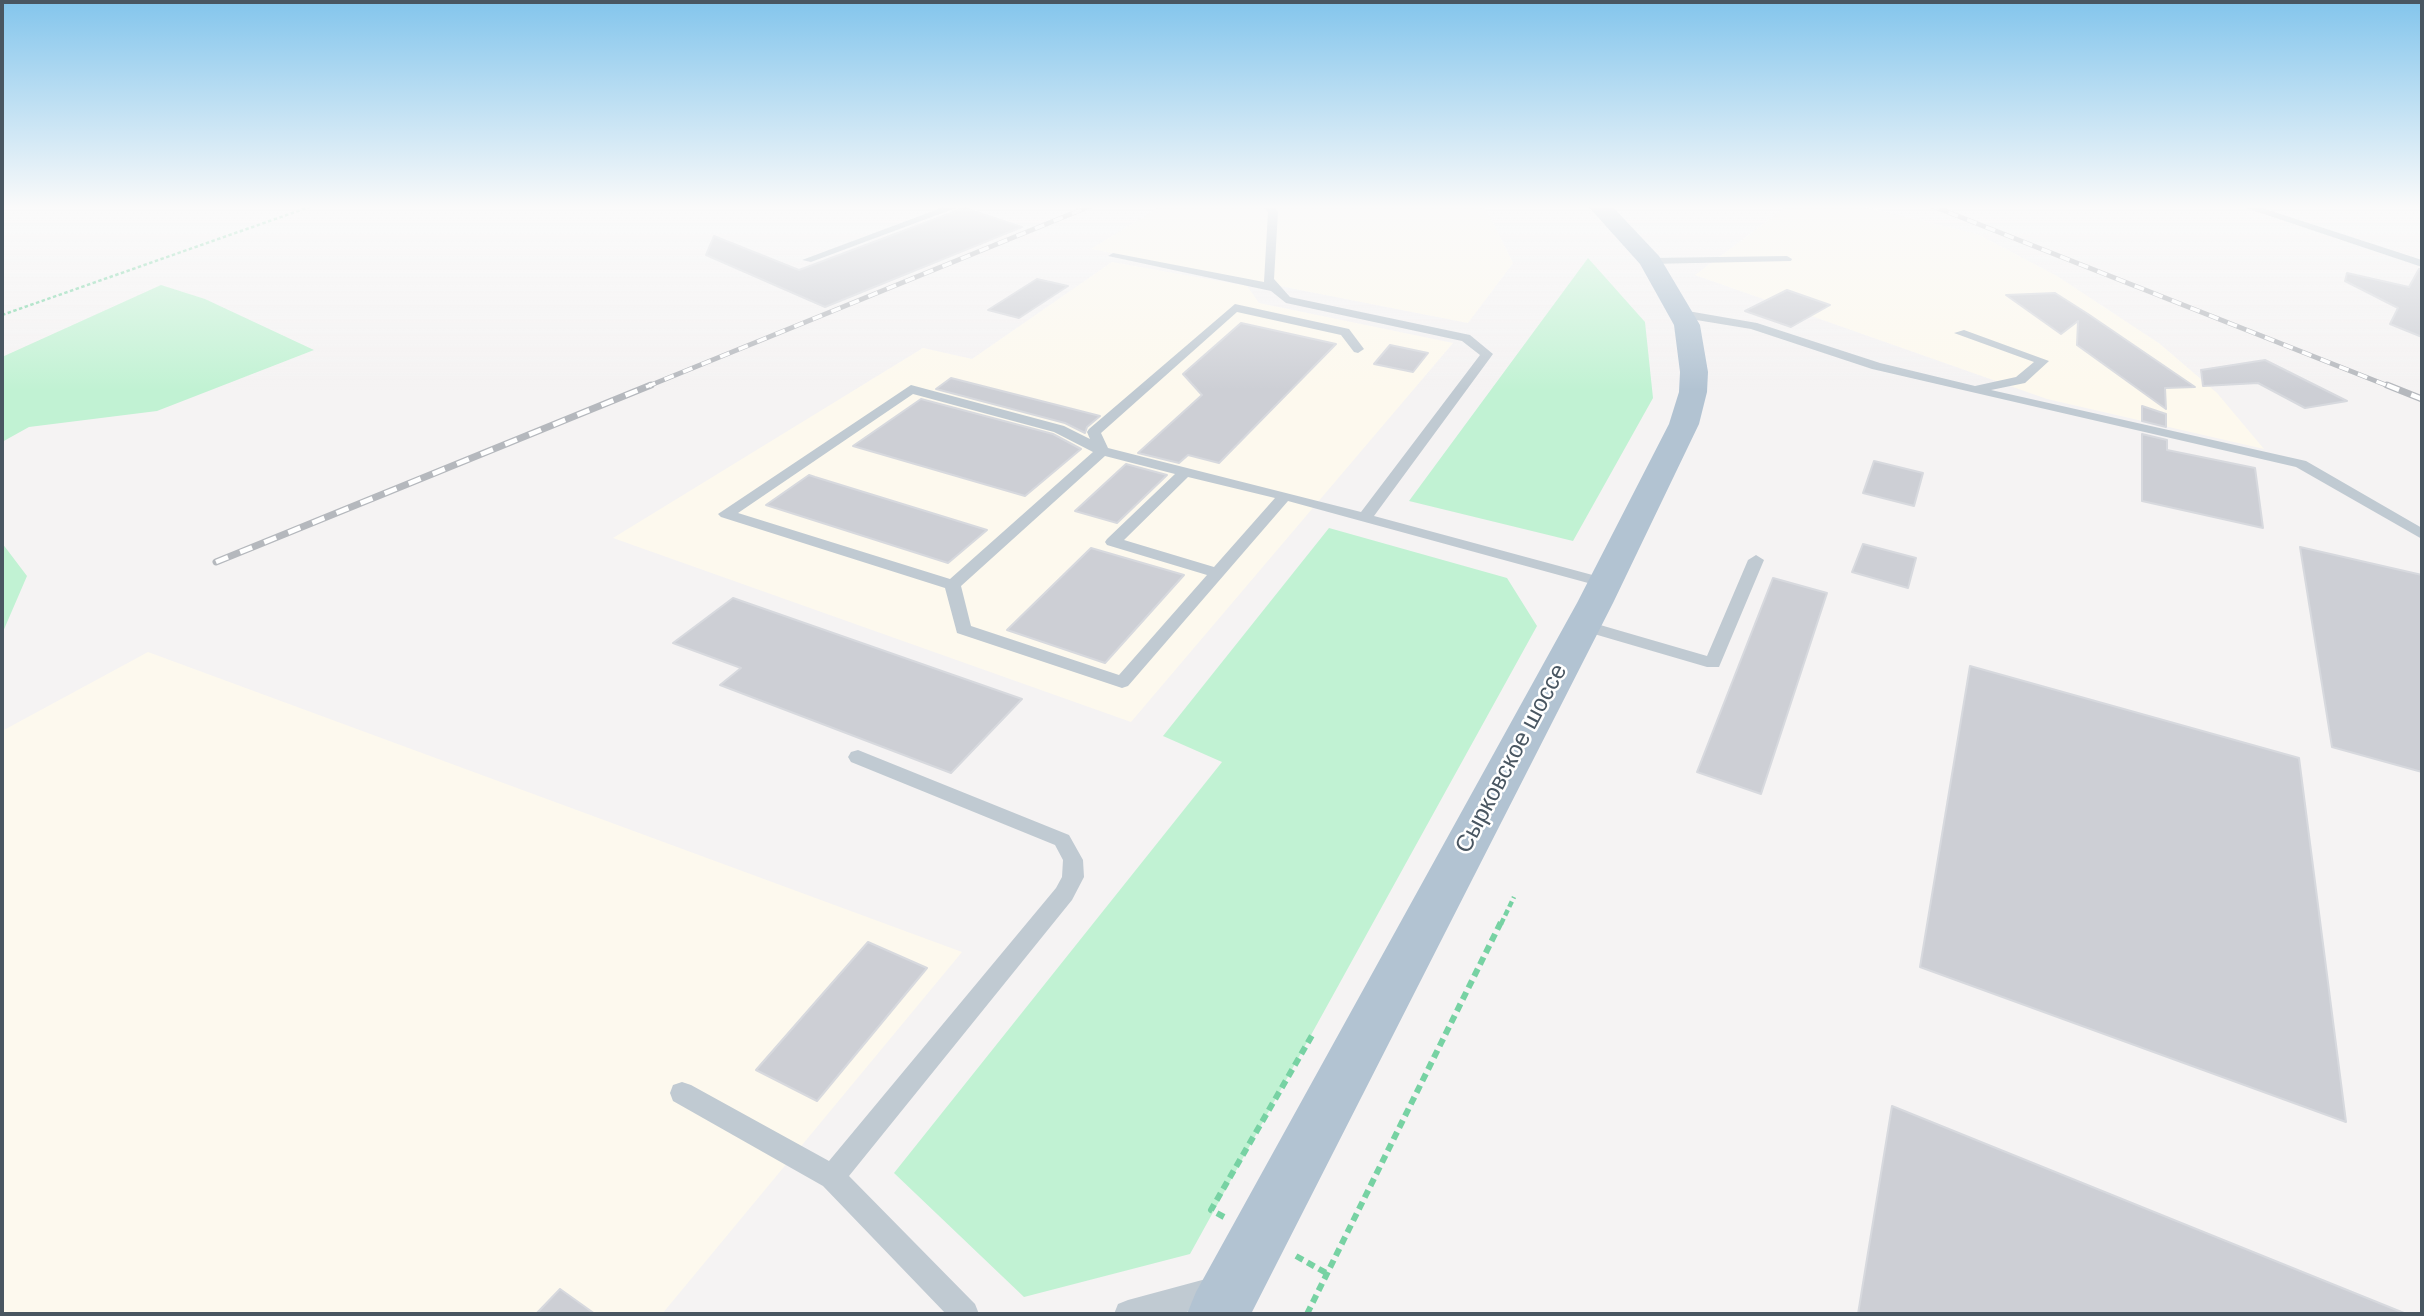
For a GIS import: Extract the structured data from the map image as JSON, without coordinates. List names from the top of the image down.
{
  "streets": {
    "main road": ["Сырковское шоссе"]
  }
}
